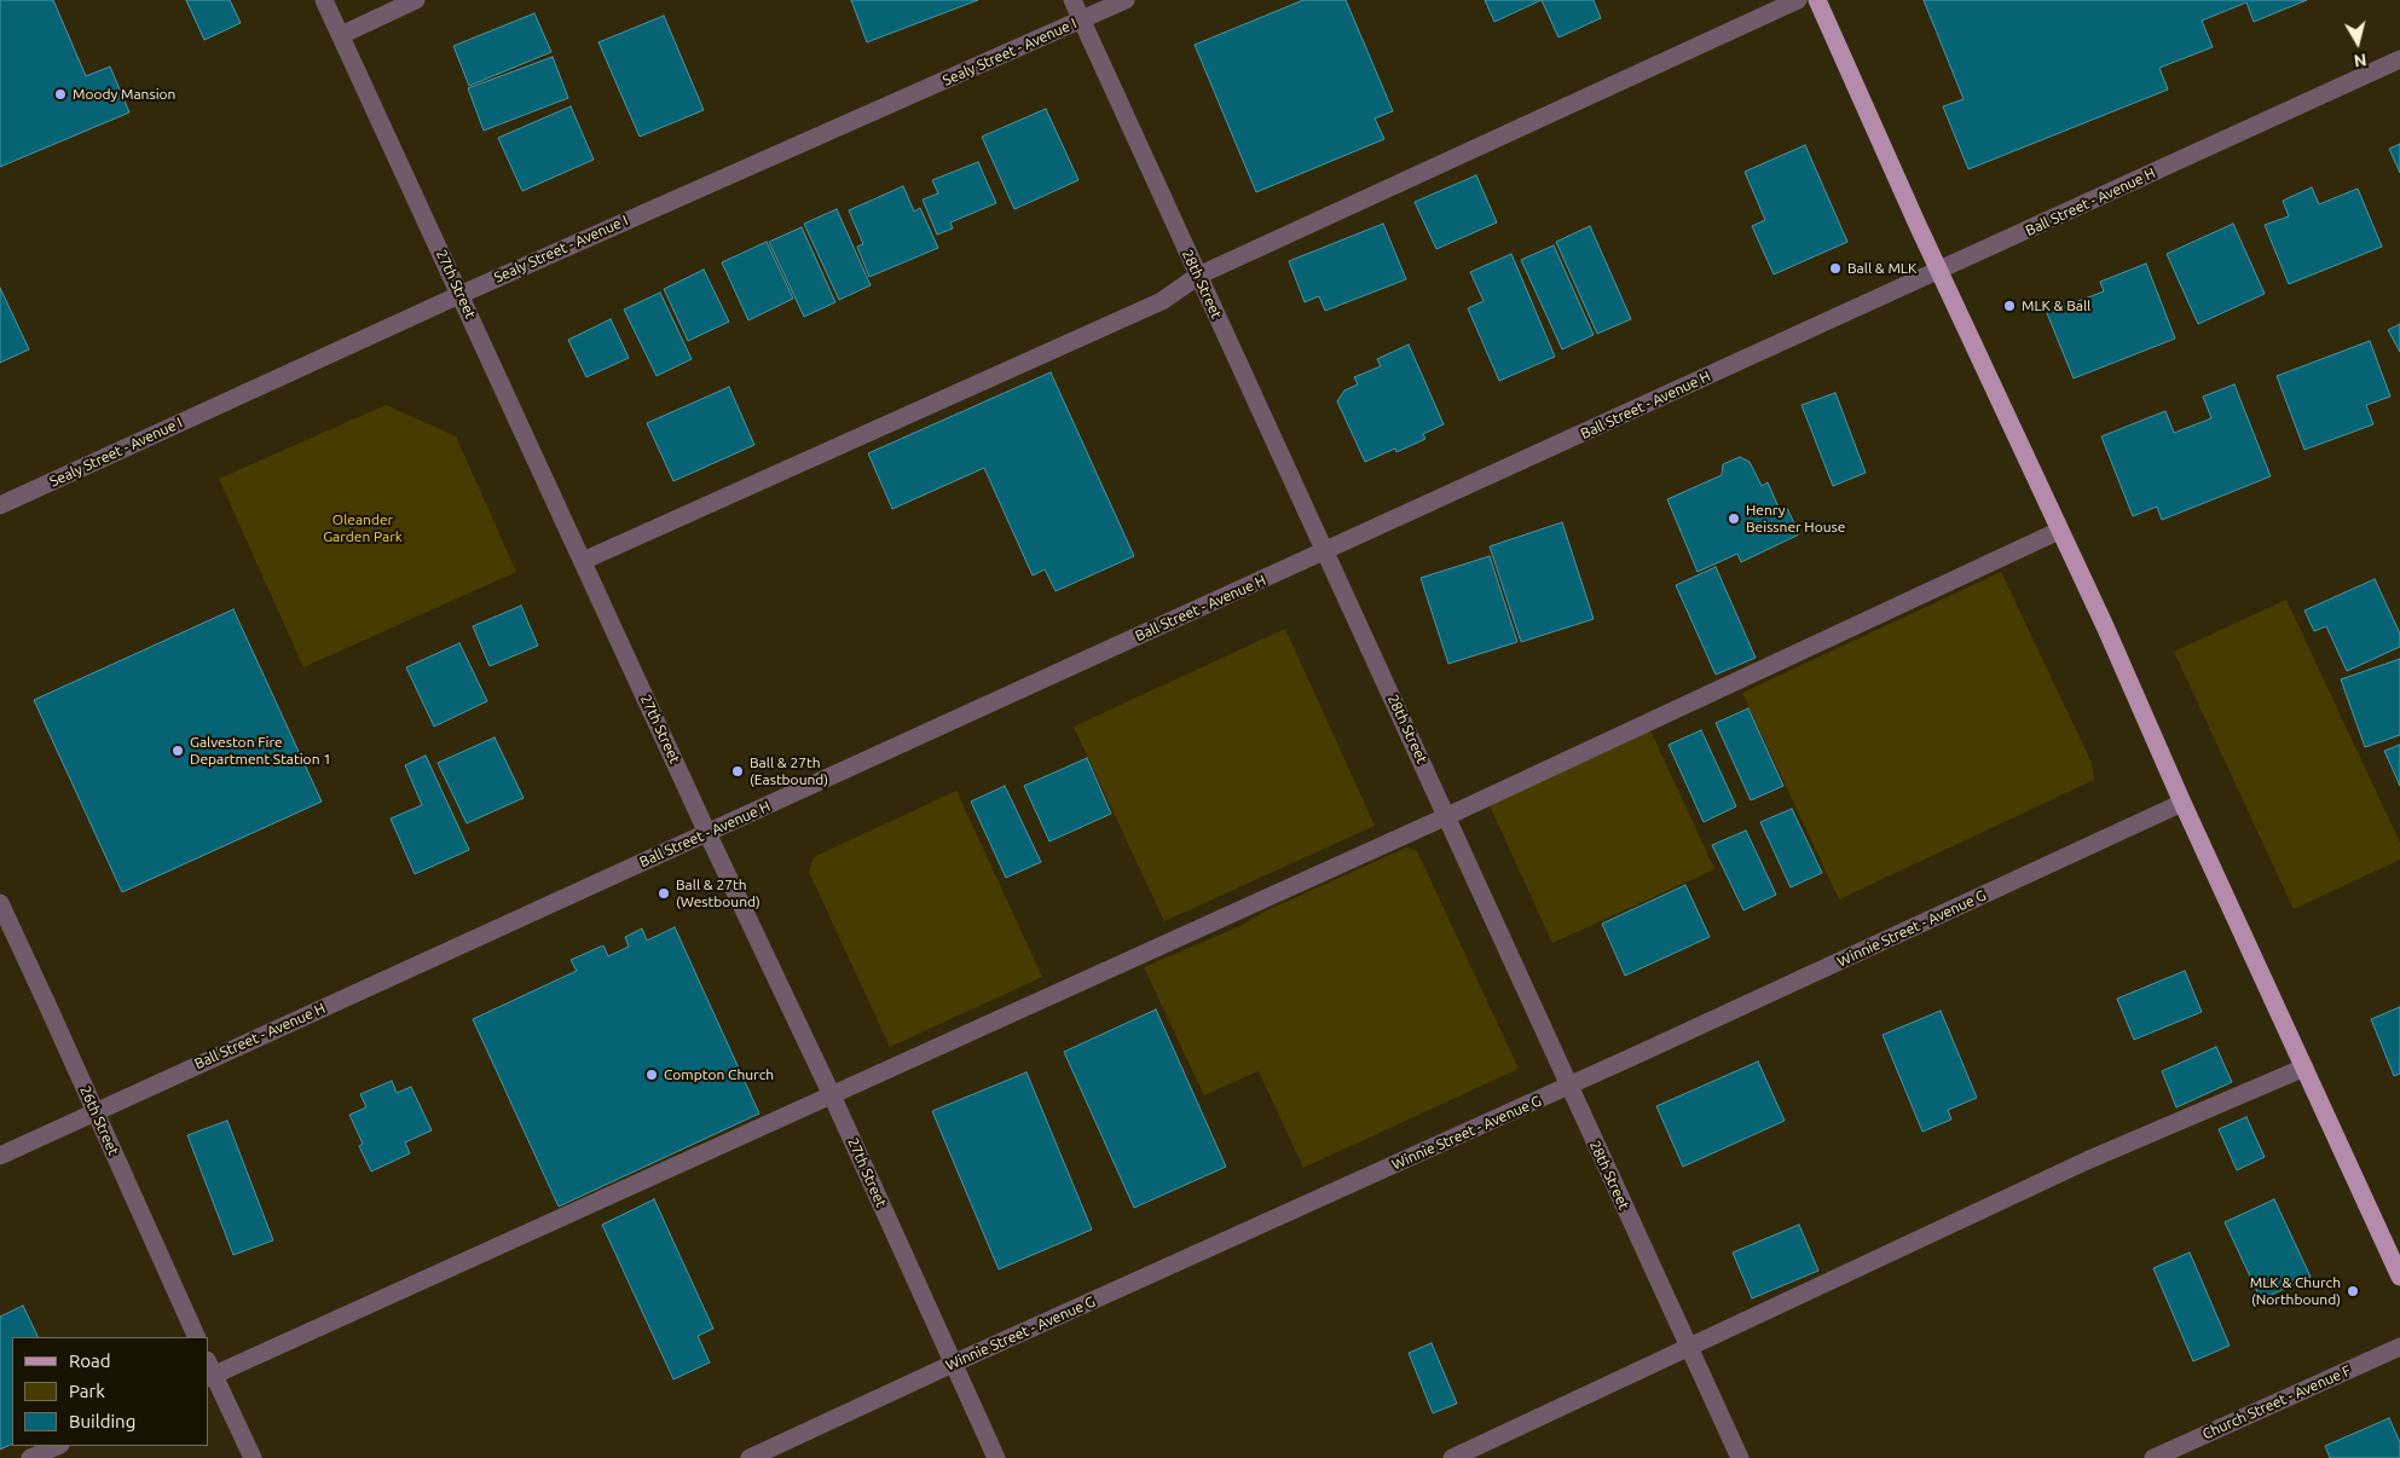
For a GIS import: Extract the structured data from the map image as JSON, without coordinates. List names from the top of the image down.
{
  "streets": {
    "street": [
      "Sealy Street - Avenue I",
      "Ball Street - Avenue H",
      "27th Street",
      "28th Street",
      "Winnie Street - Avenue G",
      "26th Street",
      "Church Street - Avenue F"
    ]
  },
  "crossings": [
    ["Sealy Street - Avenue I", "27th Street"],
    ["Sealy Street - Avenue I", "28th Street"],
    ["Ball Street - Avenue H", "27th Street"],
    ["Ball Street - Avenue H", "28th Street"],
    ["Ball Street - Avenue H", "26th Street"],
    ["27th Street", "Winnie Street - Avenue G"],
    ["28th Street", "Winnie Street - Avenue G"]
  ],
  "parks": ["Oleander Garden Park"],
  "places": [
    "Moody Mansion",
    "Ball & MLK",
    "MLK & Ball",
    "Henry Beissner House",
    "Galveston Fire Department Station 1",
    "Ball & 27th (Eastbound)",
    "Ball & 27th (Westbound)",
    "Compton Church",
    "MLK & Church (Northbound)"
  ],
  "legend": ["Road", "Park", "Building"],
  "north": "bottom"
}
